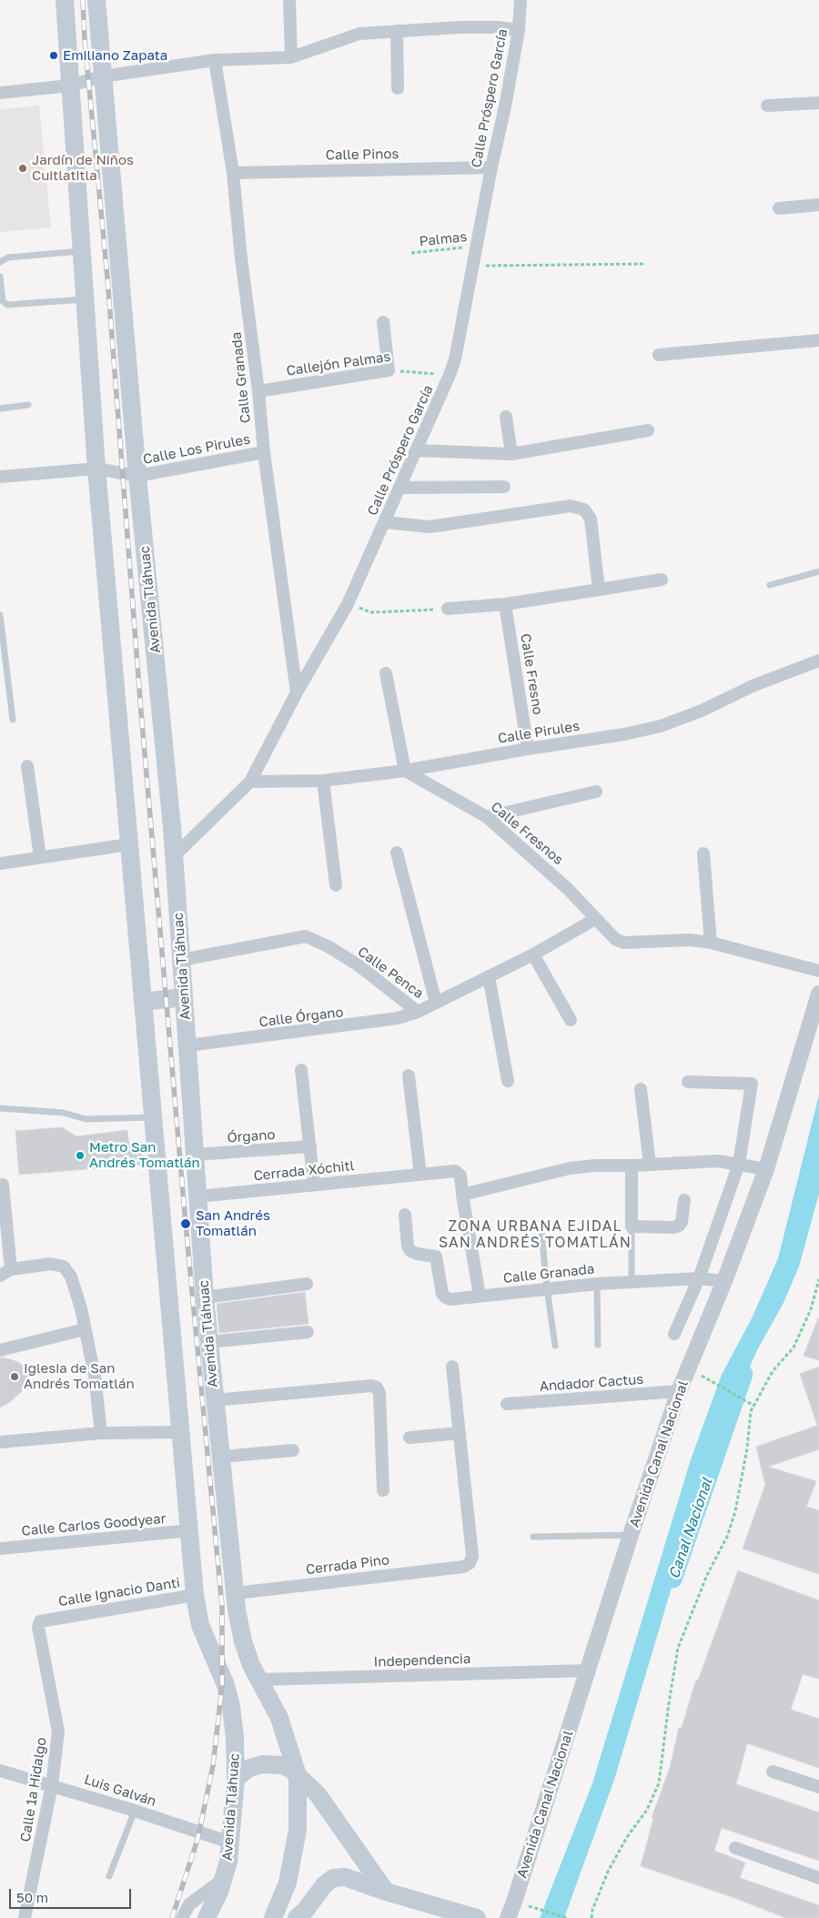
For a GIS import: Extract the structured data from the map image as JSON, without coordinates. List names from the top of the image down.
{
  "streets": {
    "main road": ["Avenida Tláhuac"],
    "street": [
      "Calle Próspero García",
      "Calle Pinos",
      "Callejón Palmas",
      "Calle Granada",
      "Calle Los Pirules",
      "Calle Fresno",
      "Calle Pirules",
      "Calle Fresnos",
      "Calle Penca",
      "Calle Órgano",
      "Órgano",
      "Cerrada Xóchitl",
      "Andador Cactus",
      "Avenida Canal Nacional",
      "Calle Carlos Goodyear",
      "Cerrada Pino",
      "Calle Ignacio Danti",
      "Independencia",
      "Calle 1ª Hidalgo",
      "Luis Galván"
    ],
    "path": ["Palmas"]
  },
  "crossings": [
    ["Calle Próspero García", "Calle Pinos"],
    ["Calle Próspero García", "Palmas"],
    ["Calle Próspero García", "Callejón Palmas"],
    ["Calle Próspero García", "Calle Granada"],
    ["Calle Próspero García", "Avenida Tláhuac"],
    ["Calle Próspero García", "Calle Pirules"],
    ["Calle Pinos", "Calle Granada"],
    ["Callejón Palmas", "Calle Granada"],
    ["Calle Granada", "Calle Los Pirules"],
    ["Calle Granada", "Avenida Canal Nacional"],
    ["Calle Los Pirules", "Avenida Tláhuac"],
    ["Avenida Tláhuac", "Calle Penca"],
    ["Avenida Tláhuac", "Calle Órgano"],
    ["Avenida Tláhuac", "Órgano"],
    ["Avenida Tláhuac", "Cerrada Xóchitl"],
    ["Avenida Tláhuac", "Calle Carlos Goodyear"],
    ["Avenida Tláhuac", "Cerrada Pino"],
    ["Avenida Tláhuac", "Calle Ignacio Danti"],
    ["Avenida Tláhuac", "Independencia"],
    ["Avenida Tláhuac", "Luis Galván"],
    ["Calle Fresno", "Calle Pirules"],
    ["Calle Pirules", "Calle Fresnos"],
    ["Calle Fresnos", "Calle Penca"],
    ["Calle Penca", "Calle Órgano"],
    ["Andador Cactus", "Avenida Canal Nacional"],
    ["Avenida Canal Nacional", "Independencia"],
    ["Calle Ignacio Danti", "Calle 1ª Hidalgo"],
    ["Calle 1ª Hidalgo", "Luis Galván"]
  ],
  "districts": ["ZONA URBANA EJIDAL SAN ANDRÉS TOMATLÁN"],
  "water": ["Canal Nacional"],
  "places": [
    "Emiliano Zapata",
    "Jardín de Niños Cuitlatitla",
    "Metro San Andrés Tomatlán",
    "San Andrés Tomatlán",
    "Iglesia de San Andrés Tomatlán"
  ],
  "scale_bar": "50 m"
}
